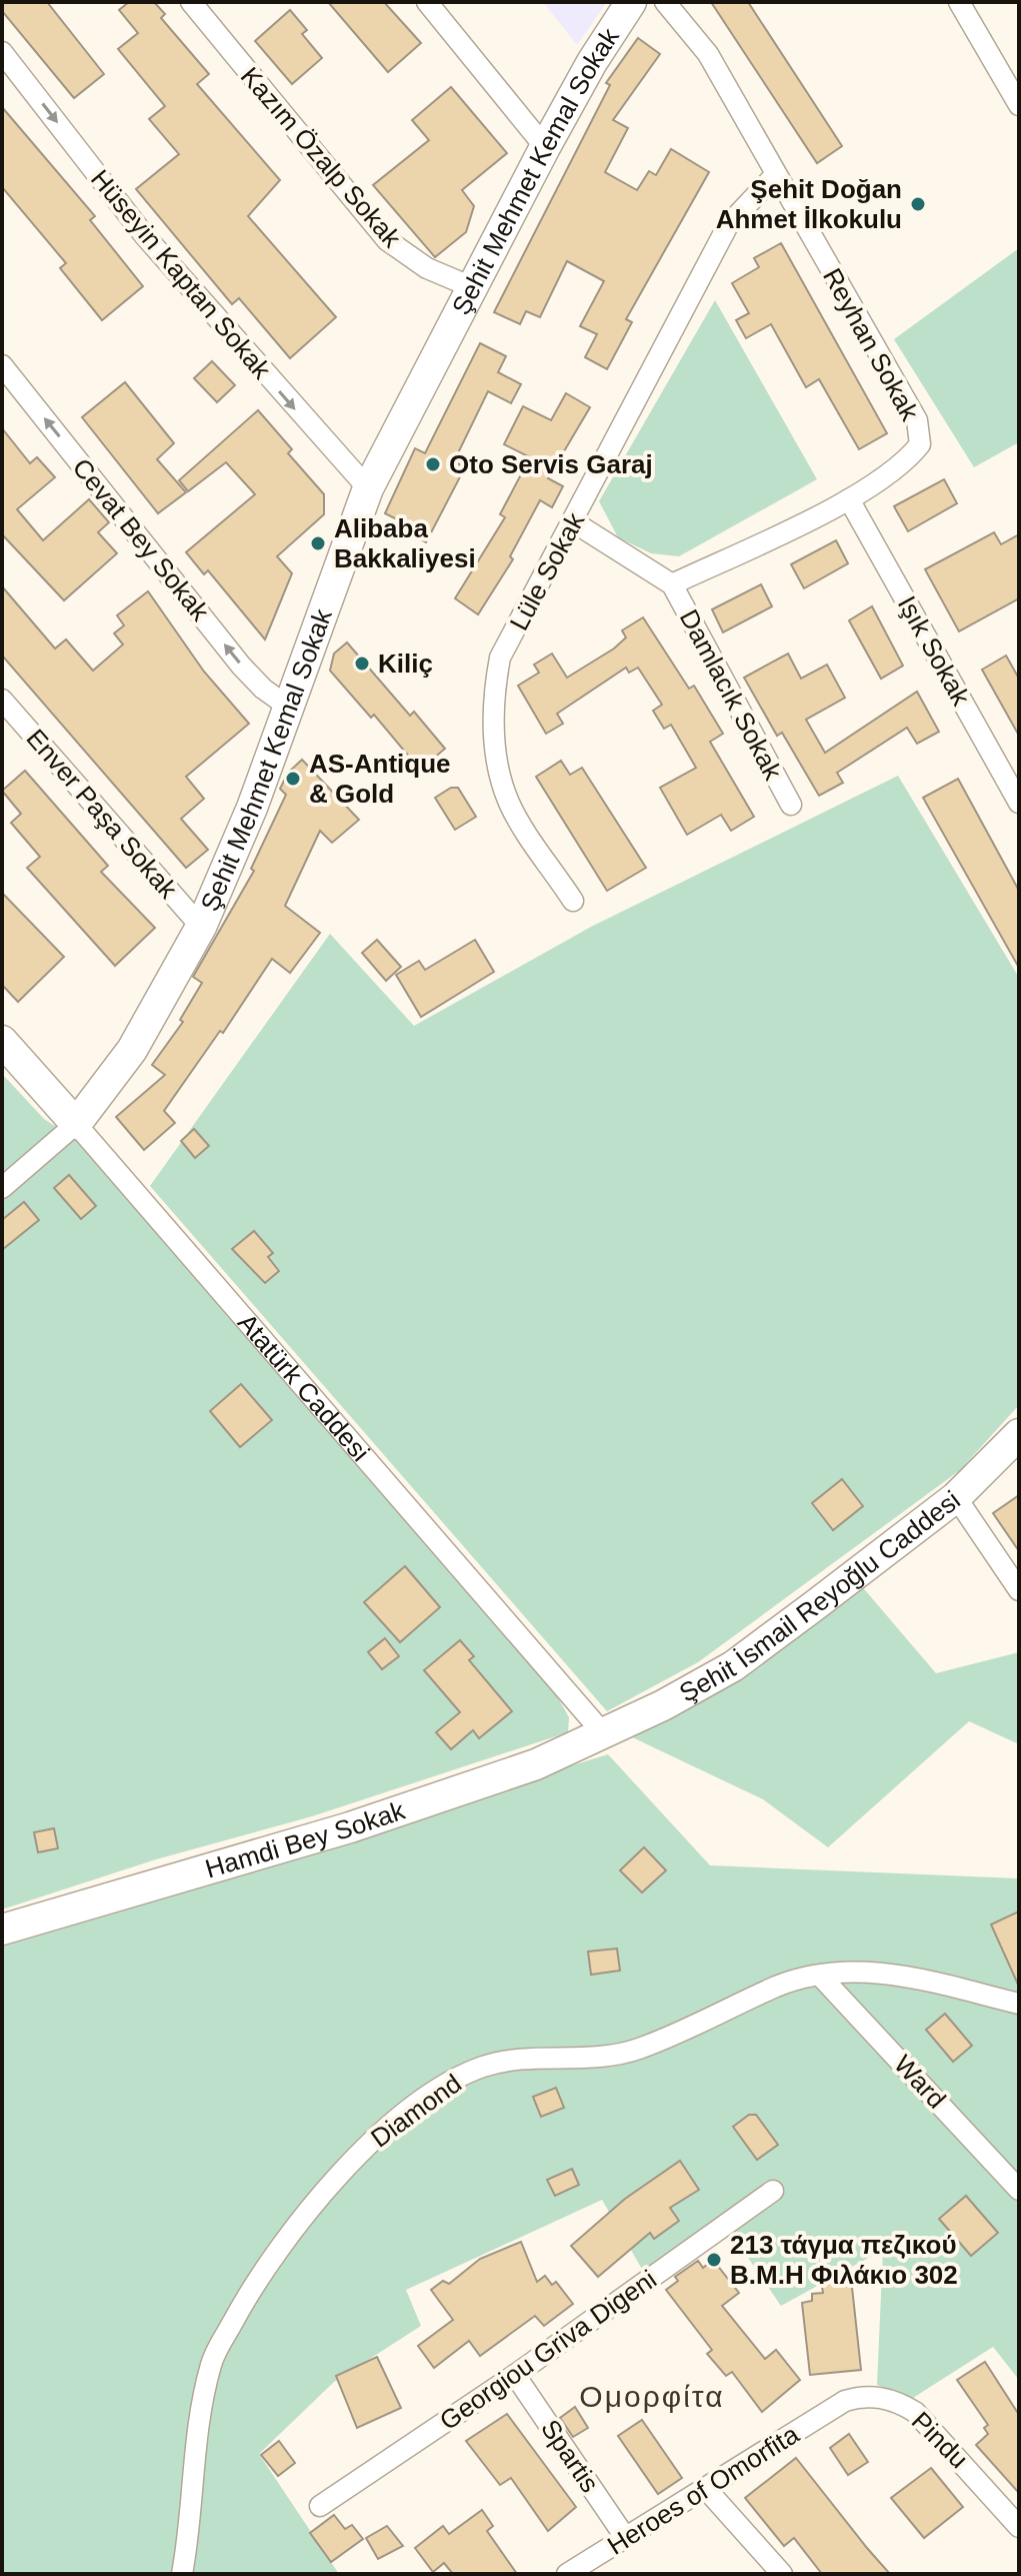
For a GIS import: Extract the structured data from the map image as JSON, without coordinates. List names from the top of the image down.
{
  "streets": {
    "street": [
      "Kazım Özalp Sokak",
      "Şehit Mehmet Kemal Sokak",
      "Hüseyin Kaptan Sokak",
      "Reyhan Sokak",
      "Cevat Bey Sokak",
      "Lüle Sokak",
      "Işık Sokak",
      "Damlacık Sokak",
      "Enver Paşa Sokak",
      "Atatürk Caddesi",
      "Şehit İsmail Reyoğlu Caddesi",
      "Hamdi Bey Sokak",
      "Ward",
      "Diamond",
      "Georgiou Griva Digeni",
      "Pindu",
      "Spartis",
      "Heroes of Omorfita"
    ]
  },
  "crossings": [
    ["Kazım Özalp Sokak", "Şehit Mehmet Kemal Sokak"],
    ["Şehit Mehmet Kemal Sokak", "Hüseyin Kaptan Sokak"],
    ["Şehit Mehmet Kemal Sokak", "Cevat Bey Sokak"],
    ["Şehit Mehmet Kemal Sokak", "Enver Paşa Sokak"],
    ["Şehit Mehmet Kemal Sokak", "Atatürk Caddesi"],
    ["Reyhan Sokak", "Lüle Sokak"],
    ["Reyhan Sokak", "Işık Sokak"],
    ["Reyhan Sokak", "Damlacık Sokak"],
    ["Atatürk Caddesi", "Şehit İsmail Reyoğlu Caddesi"],
    ["Atatürk Caddesi", "Hamdi Bey Sokak"],
    ["Şehit İsmail Reyoğlu Caddesi", "Hamdi Bey Sokak"],
    ["Ward", "Diamond"],
    ["Georgiou Griva Digeni", "Spartis"],
    ["Pindu", "Heroes of Omorfita"],
    ["Spartis", "Heroes of Omorfita"]
  ],
  "one_way": ["Hüseyin Kaptan Sokak", "Cevat Bey Sokak"],
  "districts": ["Ομορφίτα"],
  "places": [
    "Şehit Doğan Ahmet İlkokulu",
    "Oto Servis Garaj",
    "Alibaba Bakkaliyesi",
    "Kiliç",
    "AS-Antique & Gold",
    "213 τάγμα πεζικού B.M.H Φιλάκιο 302"
  ]
}
